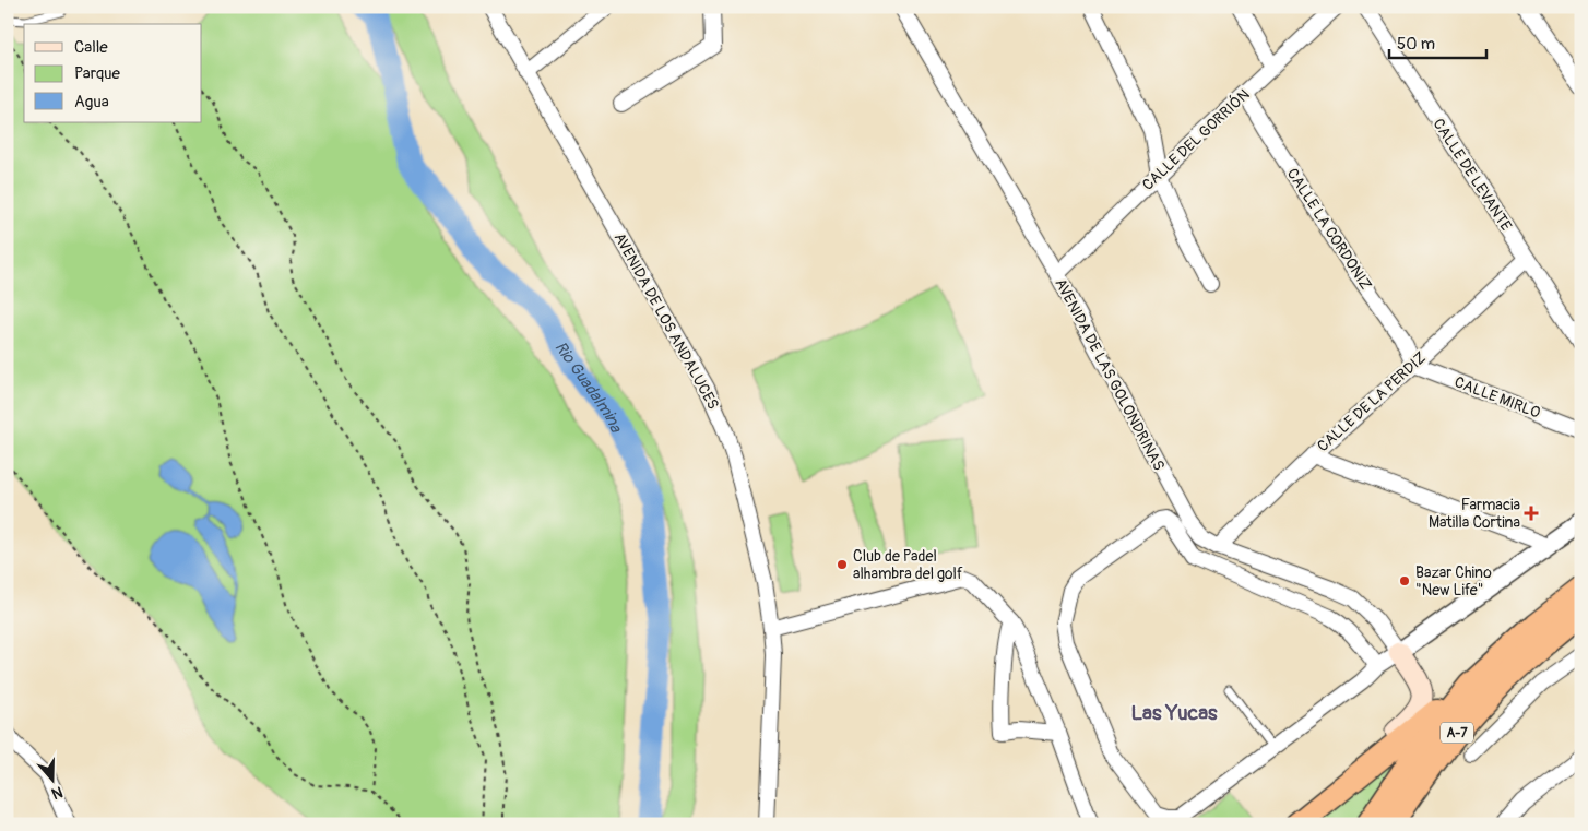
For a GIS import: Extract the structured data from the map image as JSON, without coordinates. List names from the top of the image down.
{
  "streets": {
    "highway": ["A-7"],
    "street": [
      "CALLE DEL GORRIÓN",
      "CALLE DE LEVANTE",
      "CALLE LA CORDONIZ",
      "AVENIDA DE LOS ANDALUCES",
      "AVENIDA DE LAS GOLONDRINAS",
      "CALLE MIRLO",
      "CALLE DE LA PERDIZ"
    ]
  },
  "crossings": [
    ["CALLE DEL GORRIÓN", "CALLE LA CORDONIZ"],
    ["CALLE DEL GORRIÓN", "AVENIDA DE LAS GOLONDRINAS"],
    ["CALLE DE LEVANTE", "CALLE DE LA PERDIZ"],
    ["CALLE LA CORDONIZ", "CALLE MIRLO"],
    ["CALLE LA CORDONIZ", "CALLE DE LA PERDIZ"],
    ["AVENIDA DE LAS GOLONDRINAS", "CALLE DE LA PERDIZ"],
    ["CALLE MIRLO", "CALLE DE LA PERDIZ"]
  ],
  "districts": ["Las Yucas"],
  "water": ["Rio Guadalmina"],
  "places": {
    "health": ["Farmacia Matilla Cortina"],
    "other": ["Club de Padel alhambra del golf", "Bazar Chino \"New Life\""]
  },
  "legend": ["Calle", "Parque", "Agua"],
  "scale_bar": "50 m",
  "north": "bottom"
}
